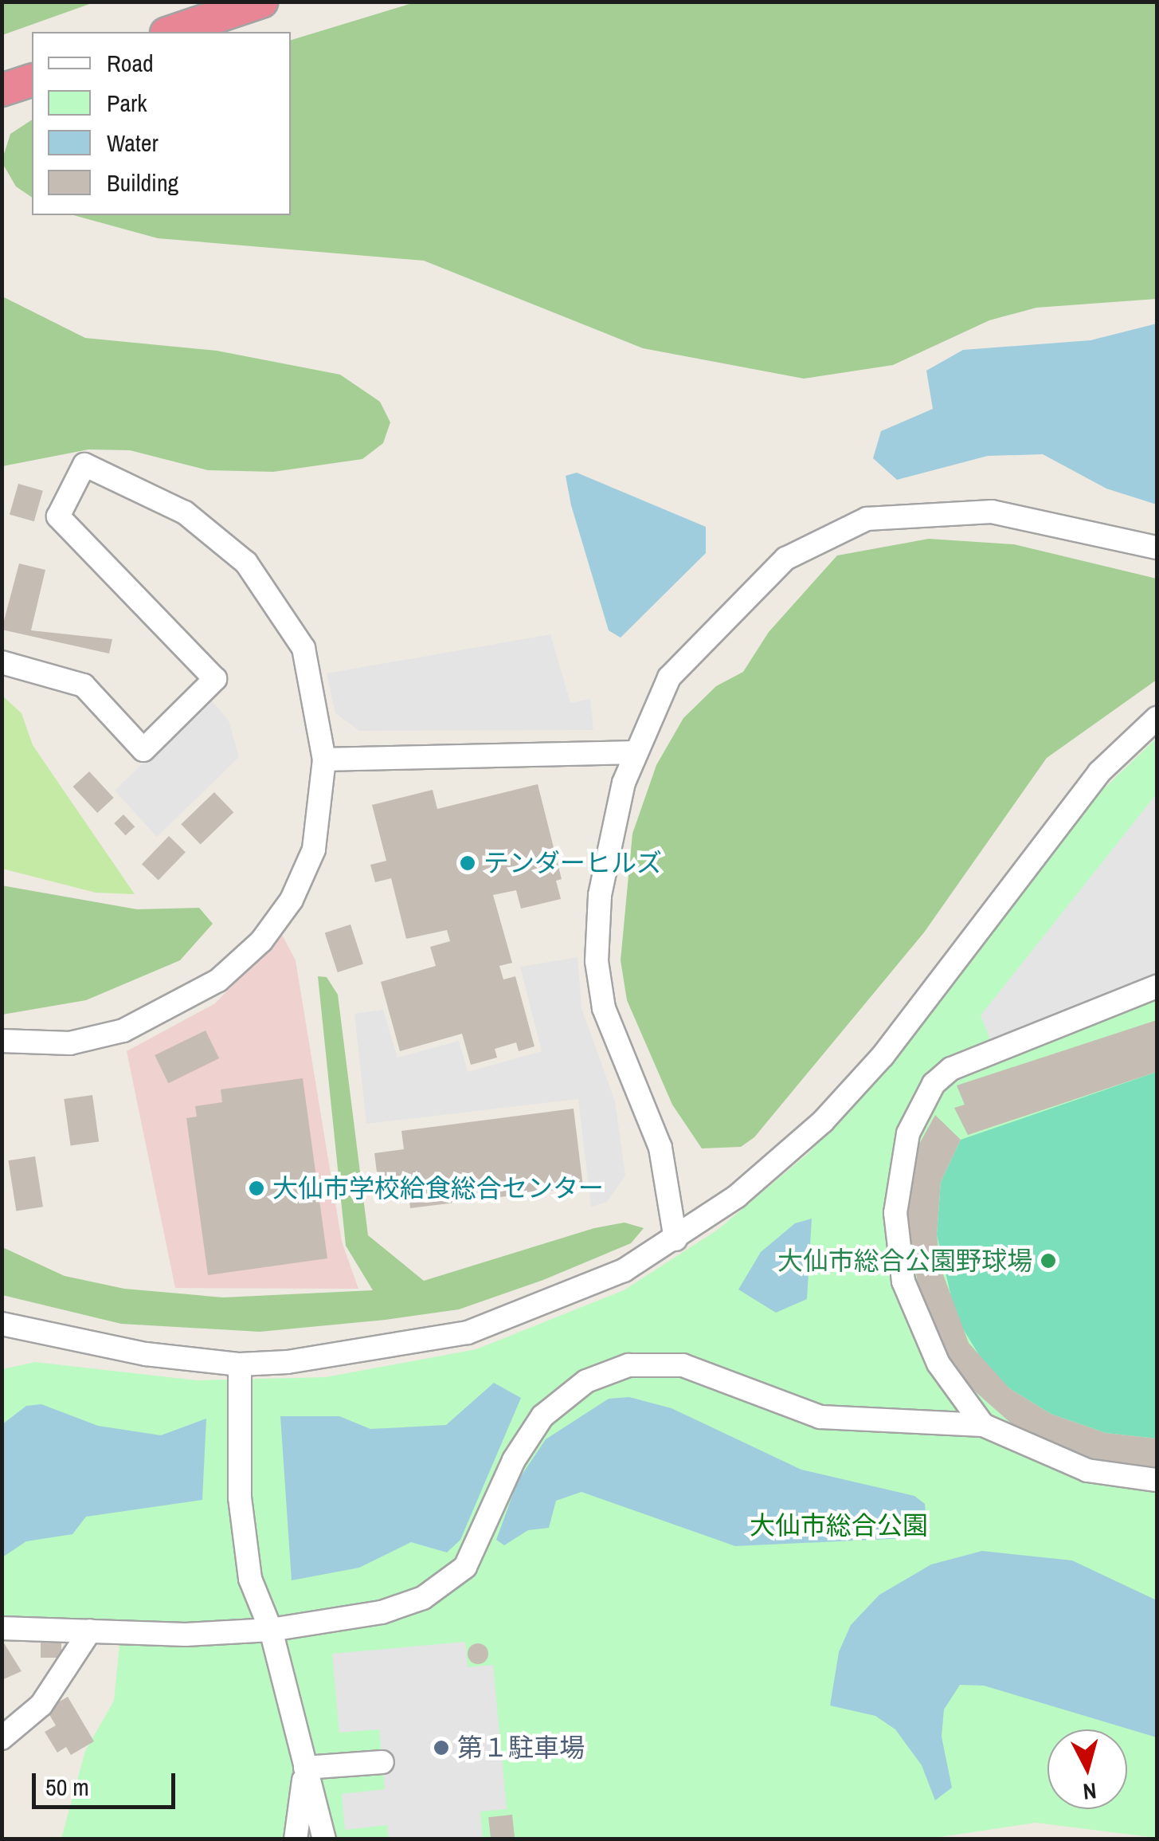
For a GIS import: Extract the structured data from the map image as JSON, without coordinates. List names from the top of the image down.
{
  "parks": ["大仙市総合公園"],
  "places": [
    "テンダーヒルズ",
    "大仙市学校給食総合センター",
    "大仙市総合公園野球場",
    "第１駐車場"
  ],
  "legend": [
    "Road",
    "Park",
    "Water",
    "Building"
  ],
  "scale_bar": "50 m",
  "north": "bottom"
}
